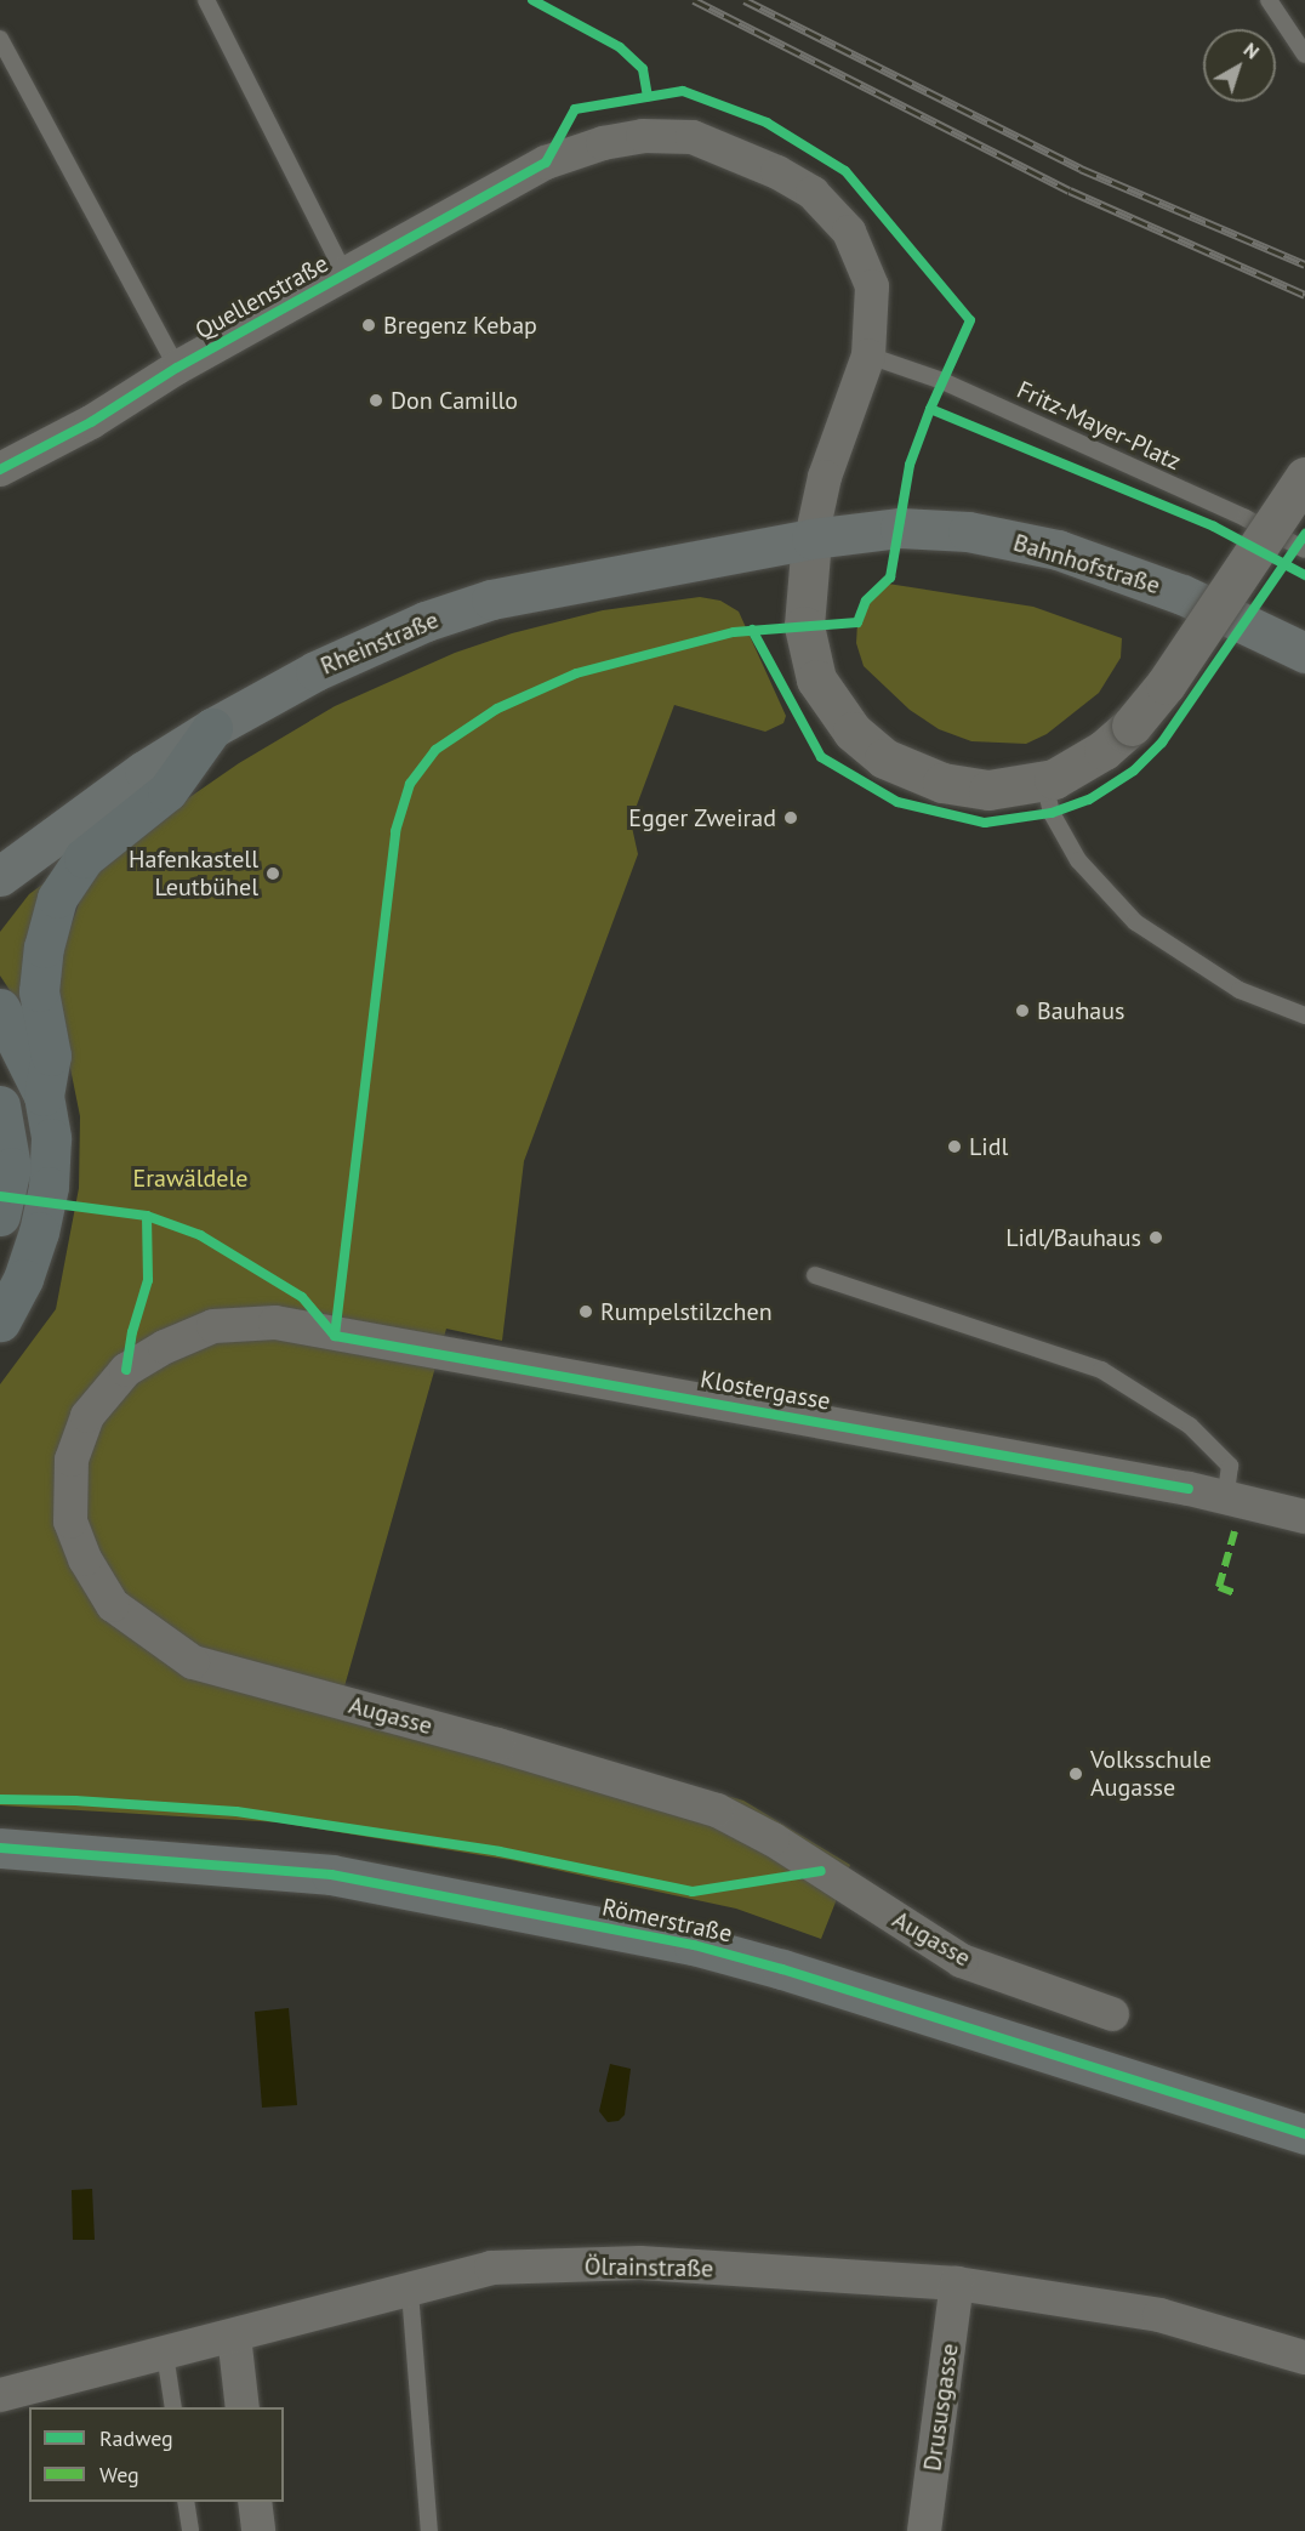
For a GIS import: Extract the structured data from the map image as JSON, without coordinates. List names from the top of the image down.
{
  "streets": {
    "main road": ["Bahnhofstraße", "Rheinstraße", "Römerstraße"],
    "street": [
      "Quellenstraße",
      "Klostergasse",
      "Augasse",
      "Ölrainstraße",
      "Drususgasse"
    ],
    "lane": ["Fritz-Mayer-Platz"]
  },
  "crossings": [
    ["Quellenstraße", "Fritz-Mayer-Platz"],
    ["Quellenstraße", "Bahnhofstraße"],
    ["Quellenstraße", "Rheinstraße"],
    ["Bahnhofstraße", "Rheinstraße"],
    ["Klostergasse", "Augasse"],
    ["Ölrainstraße", "Drususgasse"]
  ],
  "parks": ["Erawäldele"],
  "places": [
    "Bregenz Kebap",
    "Don Camillo",
    "Egger Zweirad",
    "Hafenkastell Leutbühel",
    "Bauhaus",
    "Lidl",
    "Lidl/Bauhaus",
    "Rumpelstilzchen",
    "Volksschule Augasse"
  ],
  "legend": ["Radweg", "Weg"],
  "north": "top right"
}
